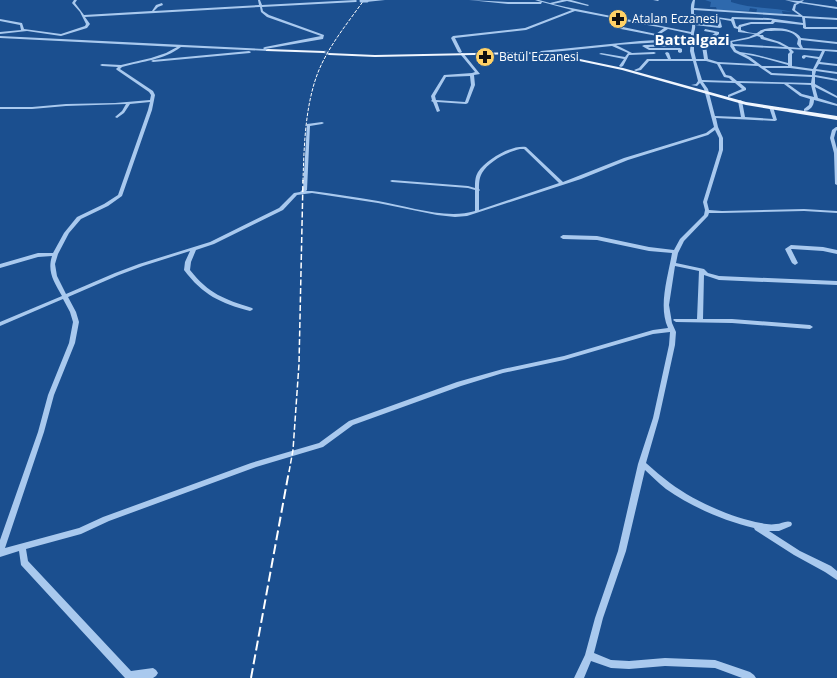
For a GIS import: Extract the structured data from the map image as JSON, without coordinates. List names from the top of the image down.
{
  "districts": ["Battalgazi"],
  "places": {
    "pharmacy": ["Atalan Eczanesi", "Betül Eczanesi"]
  }
}
